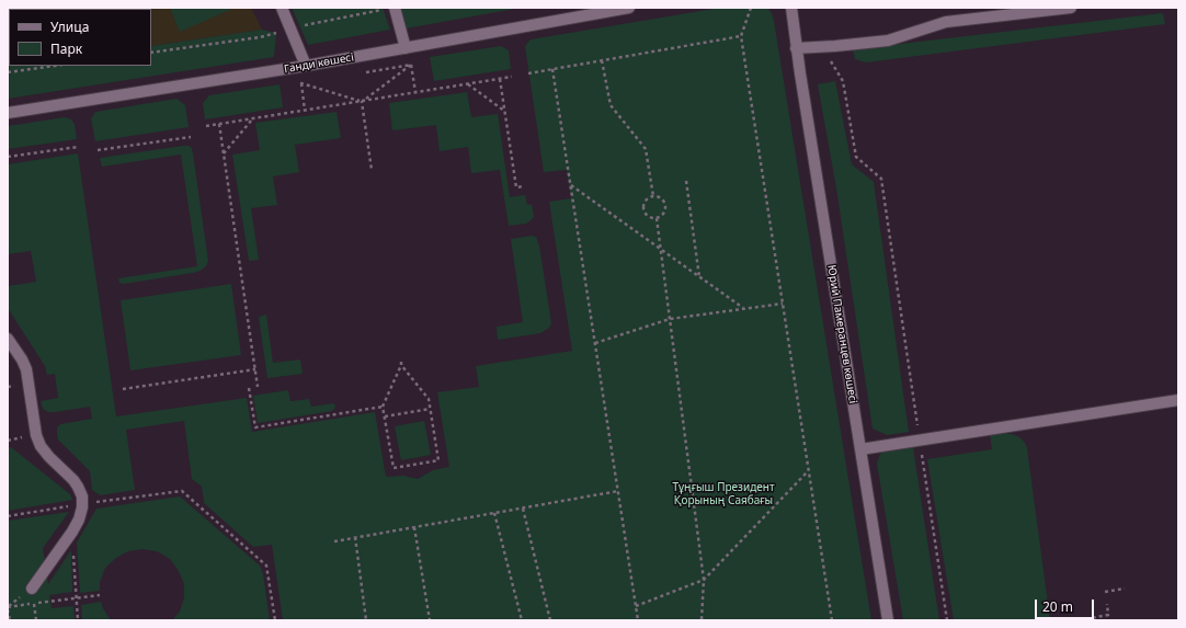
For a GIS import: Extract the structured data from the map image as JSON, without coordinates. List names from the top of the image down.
{
  "streets": {
    "street": ["Ганди көшесі", "Юрий Памеранцев көшесі"]
  },
  "parks": ["Тұңғыш Президент Қорының Саябағы"],
  "legend": ["Улица", "Парк"],
  "scale_bar": "20 m"
}
